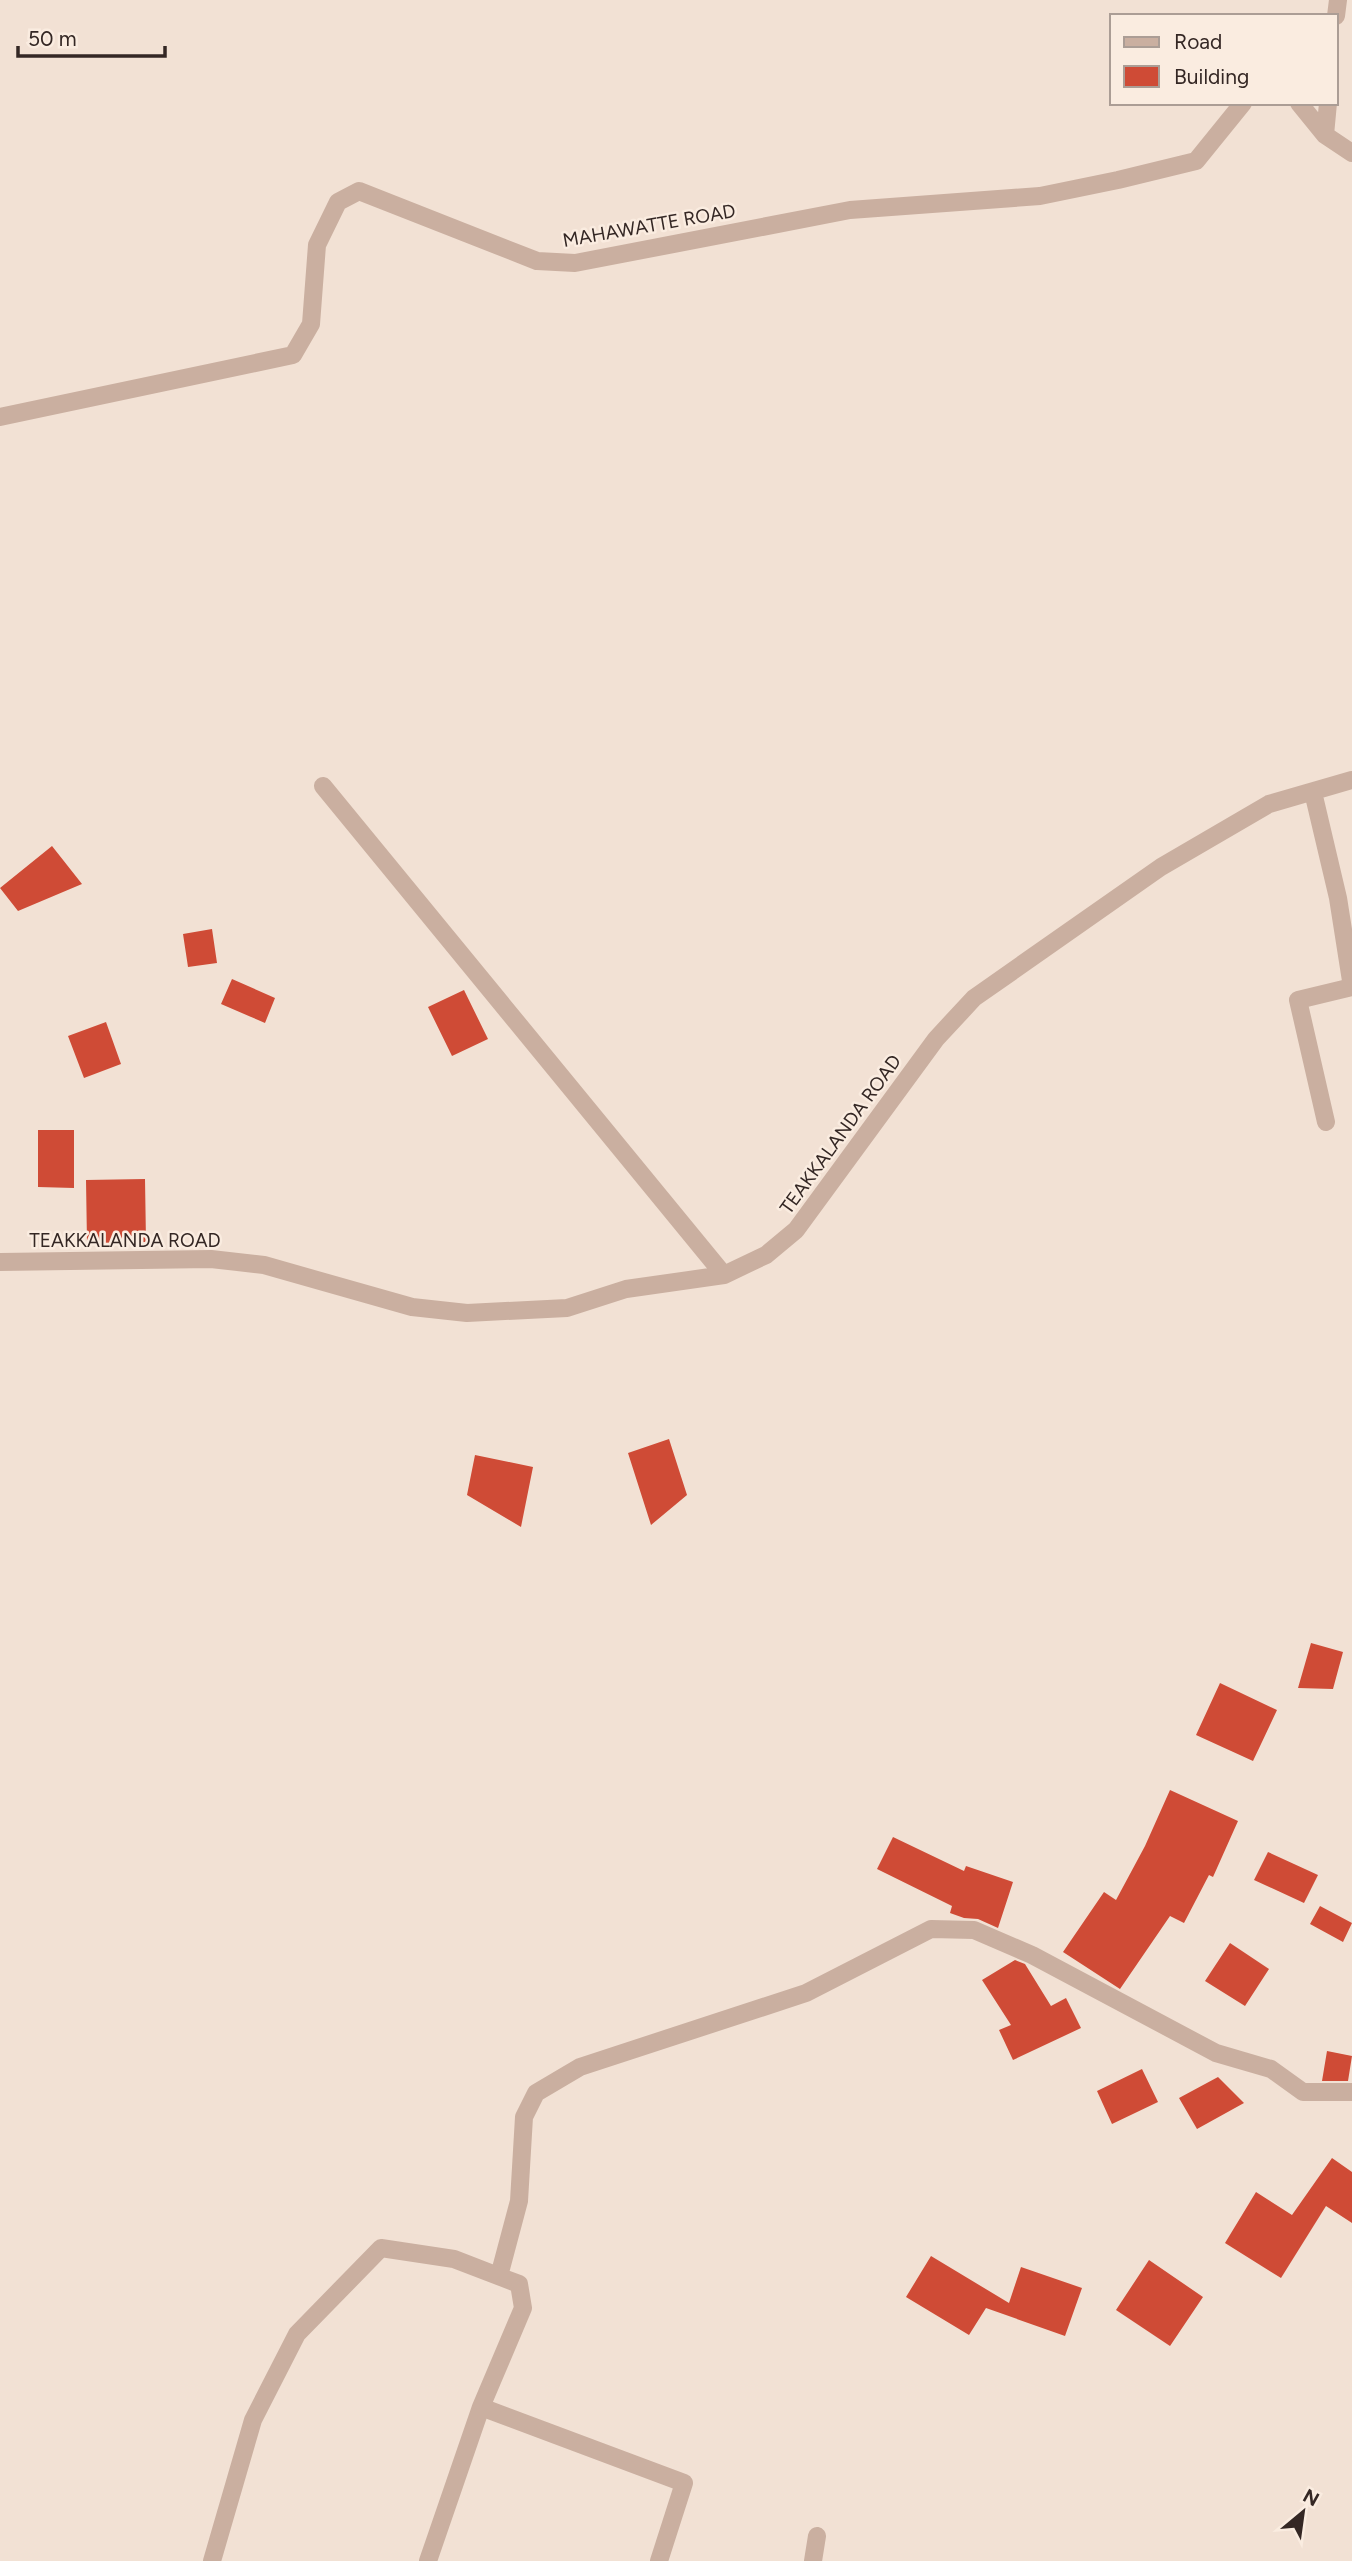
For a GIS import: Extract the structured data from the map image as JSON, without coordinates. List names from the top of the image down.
{
  "streets": {
    "street": ["MAHAWATTE ROAD", "TEAKKALANDA ROAD"]
  },
  "legend": ["Road", "Building"],
  "scale_bar": "50 m",
  "north": "top right"
}
